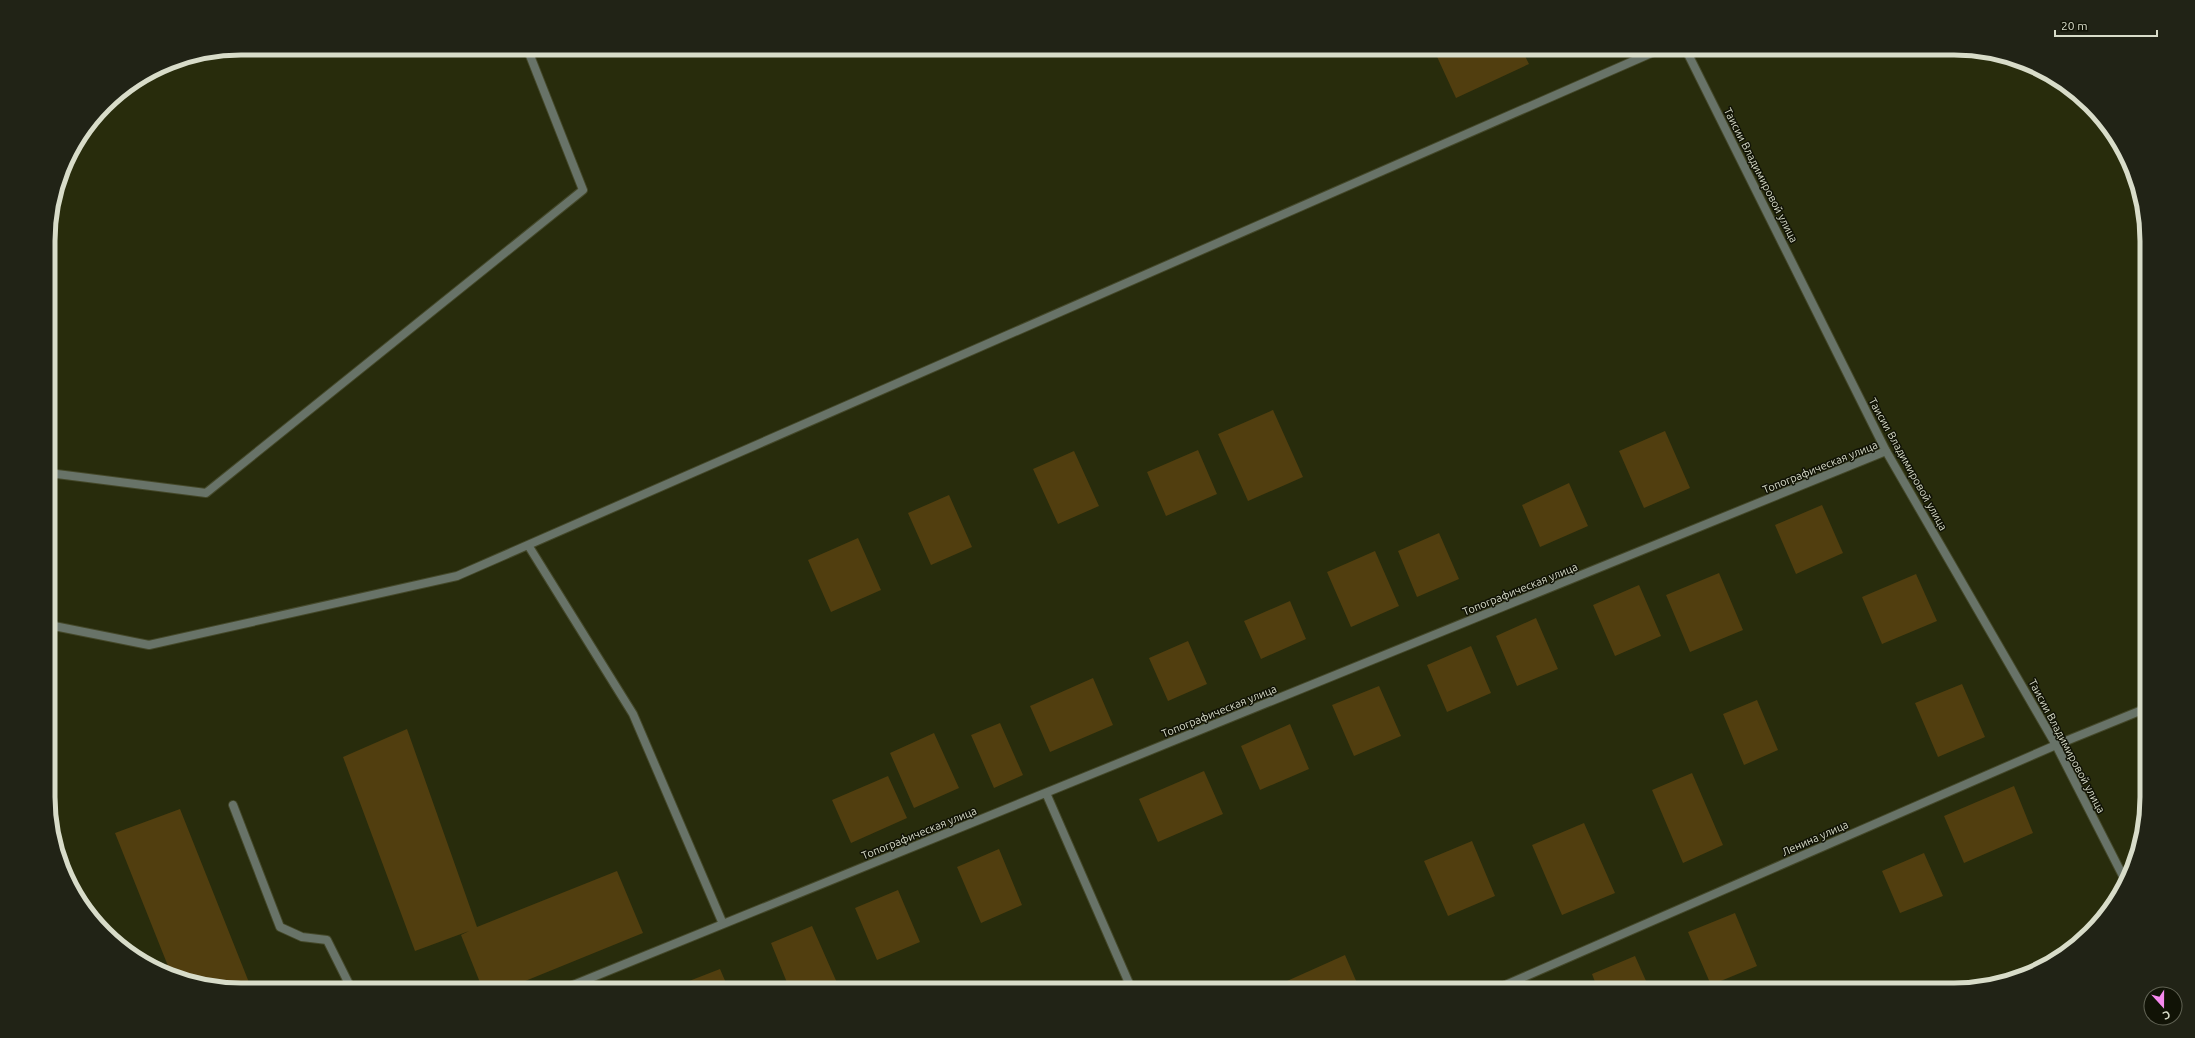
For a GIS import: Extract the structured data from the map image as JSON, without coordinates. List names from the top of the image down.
{
  "streets": {
    "street": ["Таисии Владимировой улица", "Топографическая улица", "Ленина улица"]
  },
  "crossings": [
    ["Таисии Владимировой улица", "Топографическая улица"],
    ["Таисии Владимировой улица", "Ленина улица"]
  ],
  "scale_bar": "20 m",
  "north": "bottom"
}
